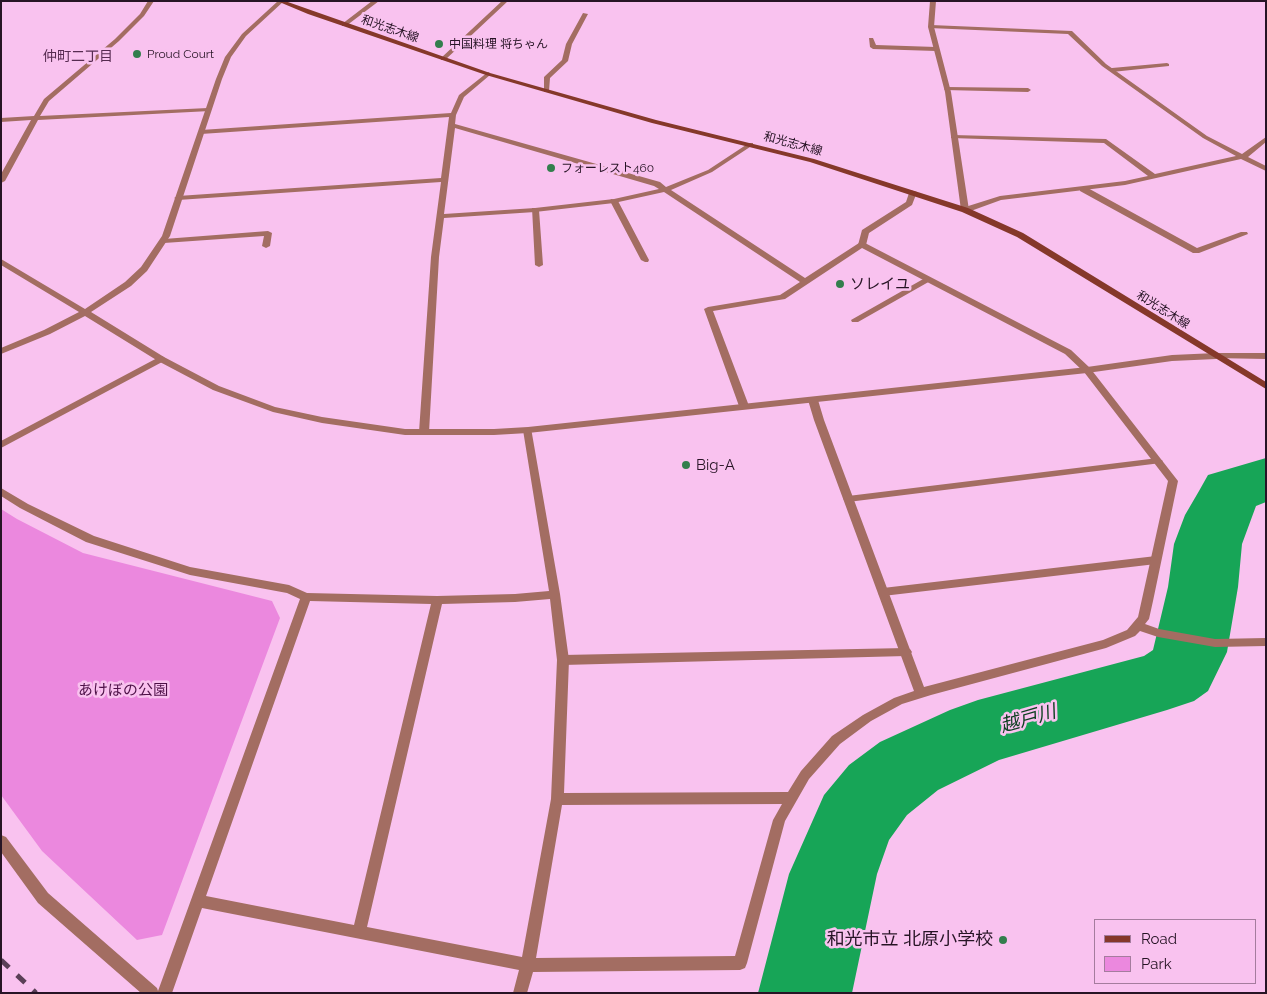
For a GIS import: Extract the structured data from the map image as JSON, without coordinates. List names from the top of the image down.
{
  "streets": {
    "main road": ["和光志木線"]
  },
  "districts": ["仲町二丁目"],
  "water": ["越戸川"],
  "parks": ["あけぼの公園"],
  "places": [
    "中国料理 将ちゃん",
    "Proud Court",
    "フォーレスト460",
    "ソレイユ",
    "Big-A",
    "和光市立 北原小学校"
  ],
  "legend": ["Road", "Park"]
}
